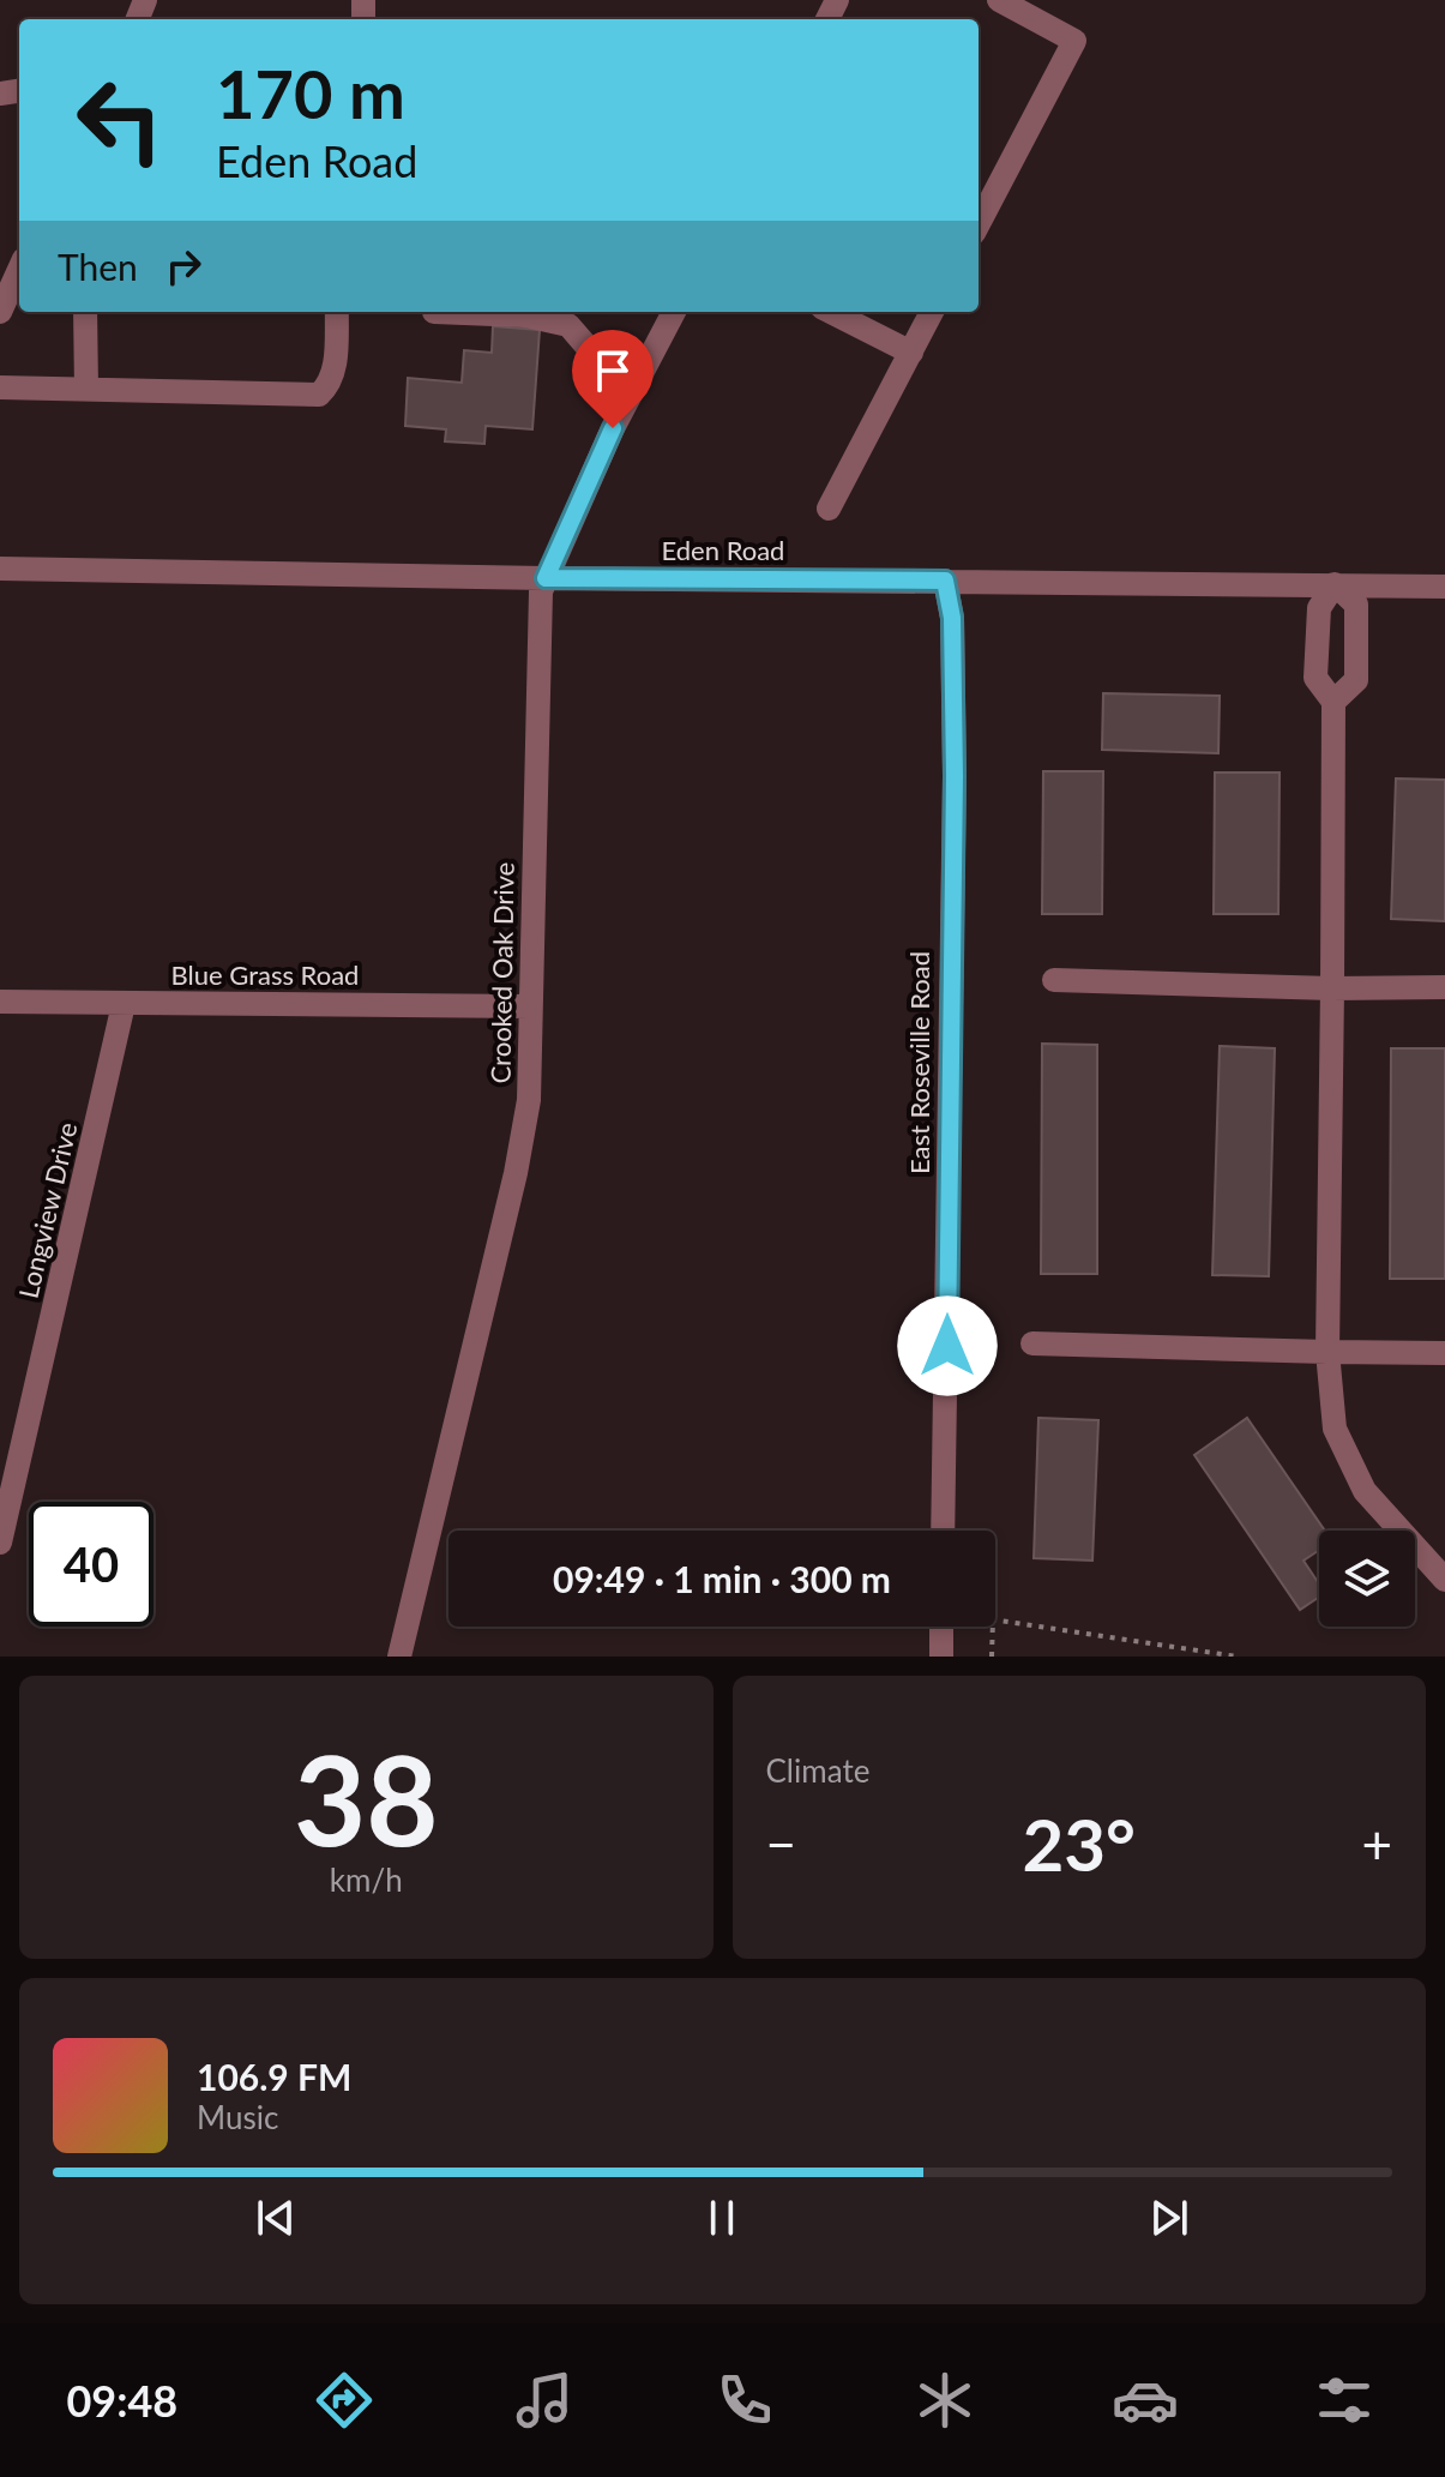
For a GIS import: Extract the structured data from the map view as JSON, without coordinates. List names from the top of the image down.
{
  "streets": {
    "street": [
      "Eden Road",
      "Crooked Oak Drive",
      "Blue Grass Road",
      "East Roseville Road",
      "Longview Drive"
    ]
  },
  "crossings": [
    ["Eden Road", "Crooked Oak Drive"],
    ["Eden Road", "East Roseville Road"],
    ["Crooked Oak Drive", "Blue Grass Road"],
    ["Blue Grass Road", "Longview Drive"]
  ],
  "page": {
    "turn": ["170 m", "Eden Road"],
    "then": "Then",
    "limit": "40",
    "trip": "09:49 · 1 min · 300 m",
    "tile": [
      ["38", "km/h"],
      "Climate"
    ],
    "heat": ["−", "23°", "+"],
    "song": ["106.9 FM", "Music"],
    "tabs": "09:48"
  }
}
